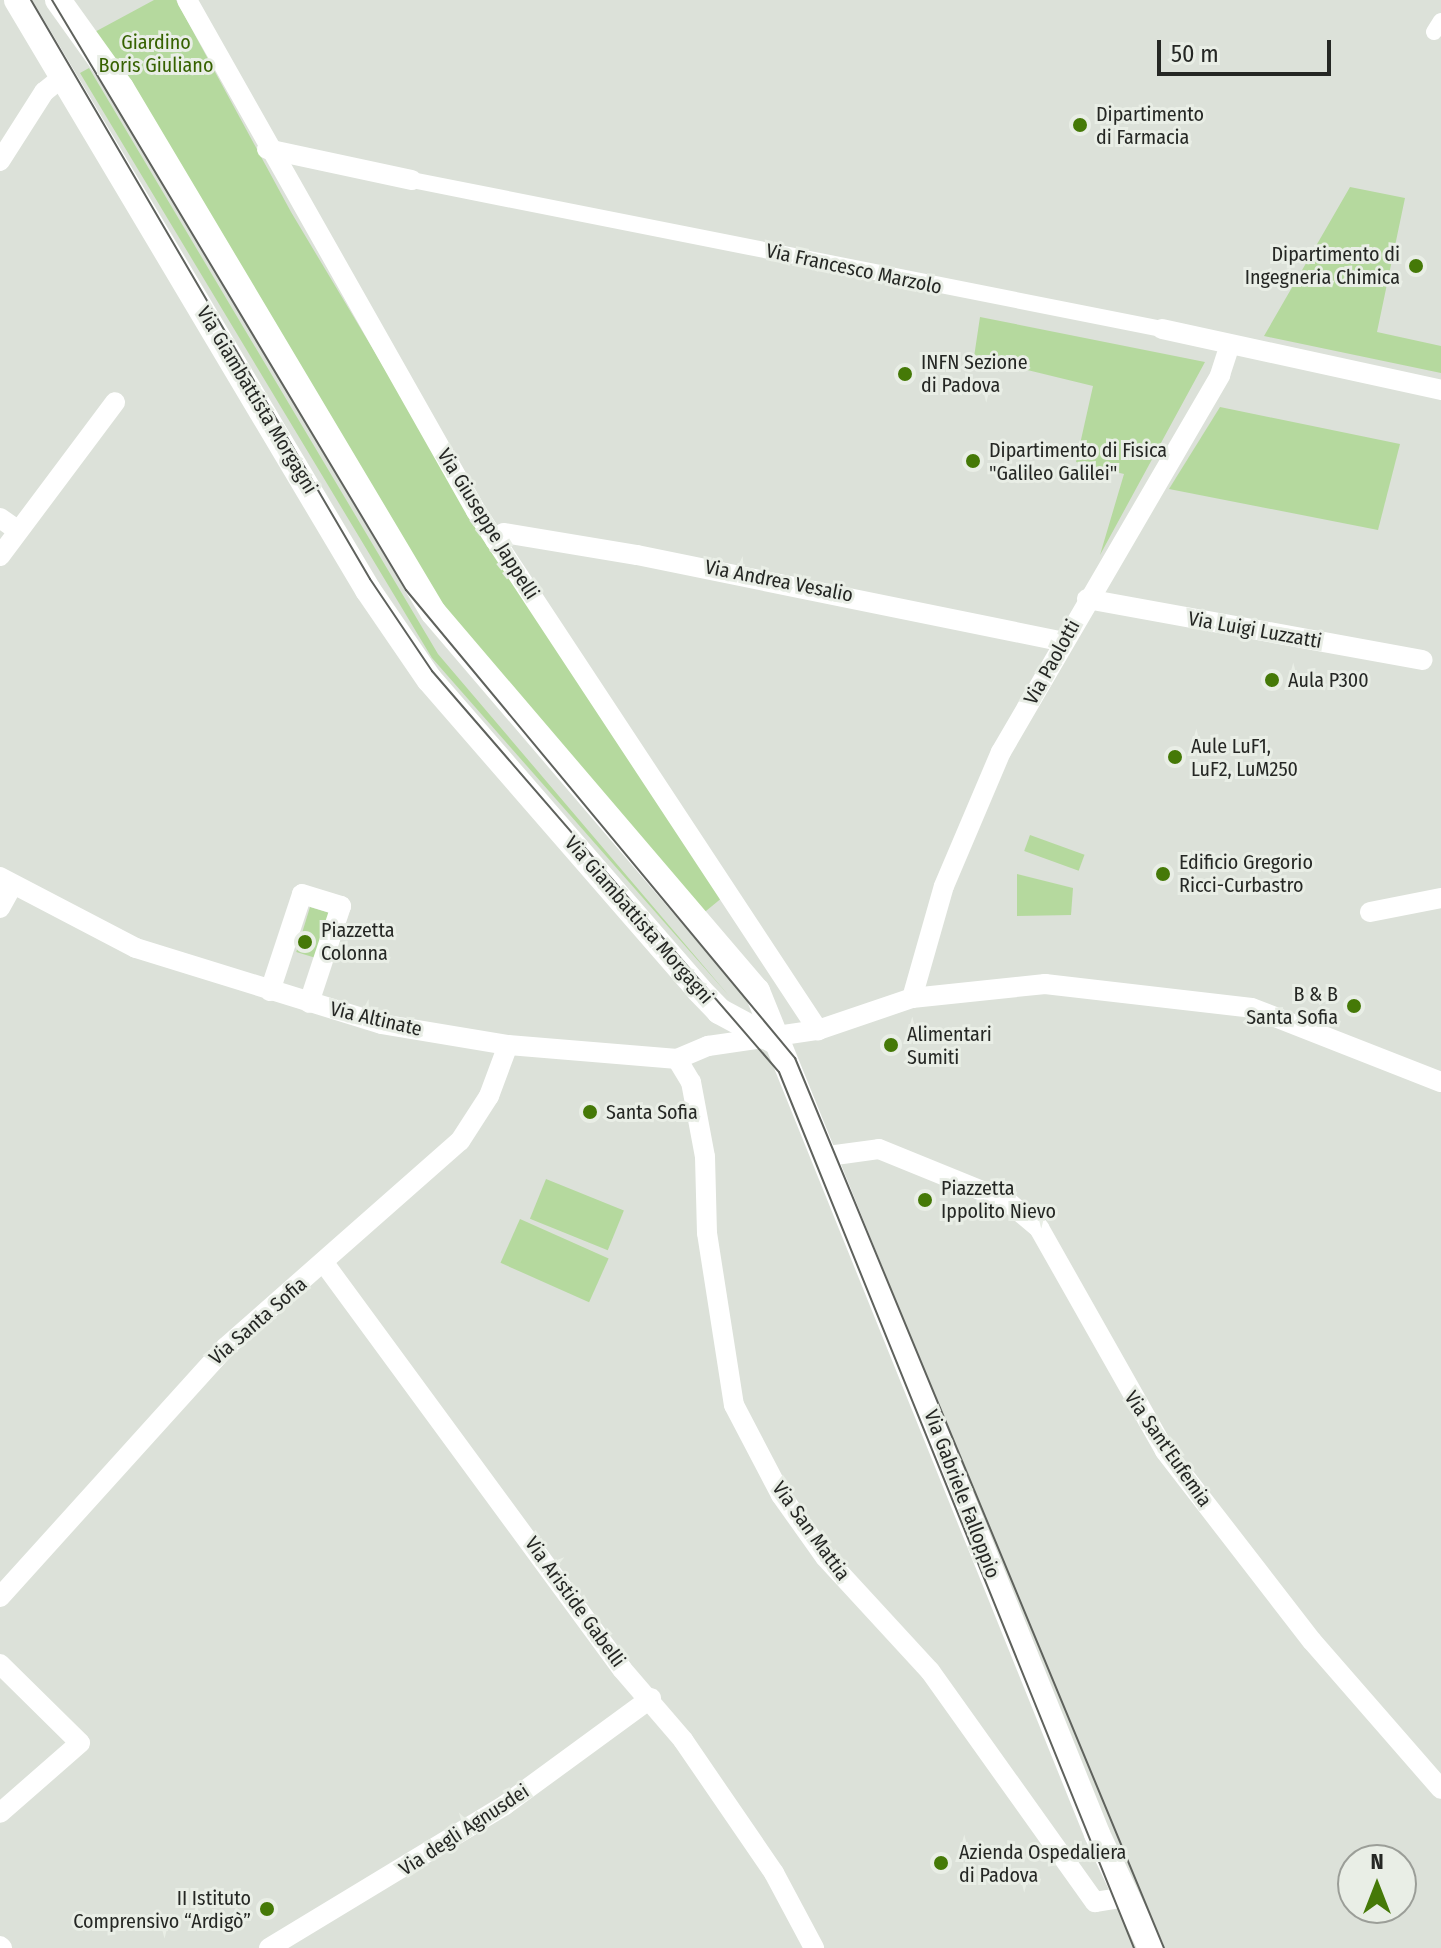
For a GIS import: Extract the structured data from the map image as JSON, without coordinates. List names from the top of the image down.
{
  "streets": {
    "street": [
      "Via Francesco Marzolo",
      "Via Giambattista Morgagni",
      "Via Giuseppe Jappelli",
      "Via Andrea Vesalio",
      "Via Luigi Luzzatti",
      "Via Paolotti",
      "Via Altinate",
      "Via Santa Sofia",
      "Via Sant'Eufemia",
      "Via Gabriele Falloppio",
      "Via San Mattia",
      "Via Aristide Gabelli",
      "Via degli Agnusdei"
    ]
  },
  "crossings": [
    ["Via Francesco Marzolo", "Via Giuseppe Jappelli"],
    ["Via Francesco Marzolo", "Via Paolotti"],
    ["Via Giambattista Morgagni", "Via Altinate"],
    ["Via Giambattista Morgagni", "Via Gabriele Falloppio"],
    ["Via Giuseppe Jappelli", "Via Andrea Vesalio"],
    ["Via Giuseppe Jappelli", "Via Altinate"],
    ["Via Andrea Vesalio", "Via Paolotti"],
    ["Via Luigi Luzzatti", "Via Paolotti"],
    ["Via Paolotti", "Via Altinate"],
    ["Via Altinate", "Via Santa Sofia"],
    ["Via Altinate", "Via Gabriele Falloppio"],
    ["Via Altinate", "Via San Mattia"],
    ["Via Santa Sofia", "Via Aristide Gabelli"],
    ["Via Sant'Eufemia", "Via Gabriele Falloppio"],
    ["Via Gabriele Falloppio", "Via San Mattia"],
    ["Via Aristide Gabelli", "Via degli Agnusdei"]
  ],
  "parks": ["Giardino Boris Giuliano"],
  "places": [
    "Dipartimento di Farmacia",
    "Dipartimento di Ingegneria Chimica",
    "INFN Sezione di Padova",
    "Dipartimento di Fisica \"Galileo Galilei\"",
    "Aula P300",
    "Aule LuF1, LuF2, LuM250",
    "Edificio Gregorio Ricci-Curbastro",
    "Piazzetta Colonna",
    "B & B Santa Sofia",
    "Alimentari Sumiti",
    "Santa Sofia",
    "Piazzetta Ippolito Nievo",
    "Azienda Ospedaliera di Padova",
    "II Istituto Comprensivo “Ardigò”"
  ],
  "scale_bar": "50 m",
  "north": "top"
}
